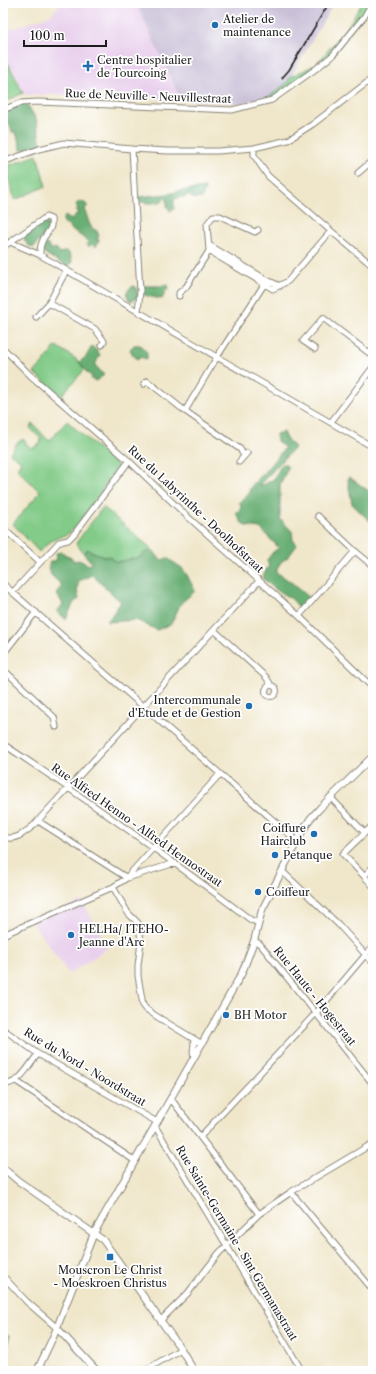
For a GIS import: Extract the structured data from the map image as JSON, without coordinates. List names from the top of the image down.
{
  "streets": {
    "street": [
      "Rue de Neuville - Neuvillestraat",
      "Rue du Labyrinthe - Doolhofstraat",
      "Rue Alfred Henno - Alfred Hennostraat",
      "Rue Haute - Hogestraat",
      "Rue du Nord - Noordstraat",
      "Rue Sainte-Germaine - Sint Germanastraat"
    ]
  },
  "crossings": [
    ["Rue du Nord - Noordstraat", "Rue Sainte-Germaine - Sint Germanastraat"]
  ],
  "places": {
    "other": [
      "Atelier de maintenance",
      "Intercommunale d’Etude et de Gestion",
      "Coiffure Hairclub",
      "Petanque",
      "Coiffeur",
      "HELHa/ ITEHO- Jeanne d'Arc",
      "BH Motor"
    ],
    "health": ["Centre hospitalier de Tourcoing"],
    "transit": ["Mouscron Le Christ - Moeskroen Christus"]
  },
  "scale_bar": "100 m"
}
